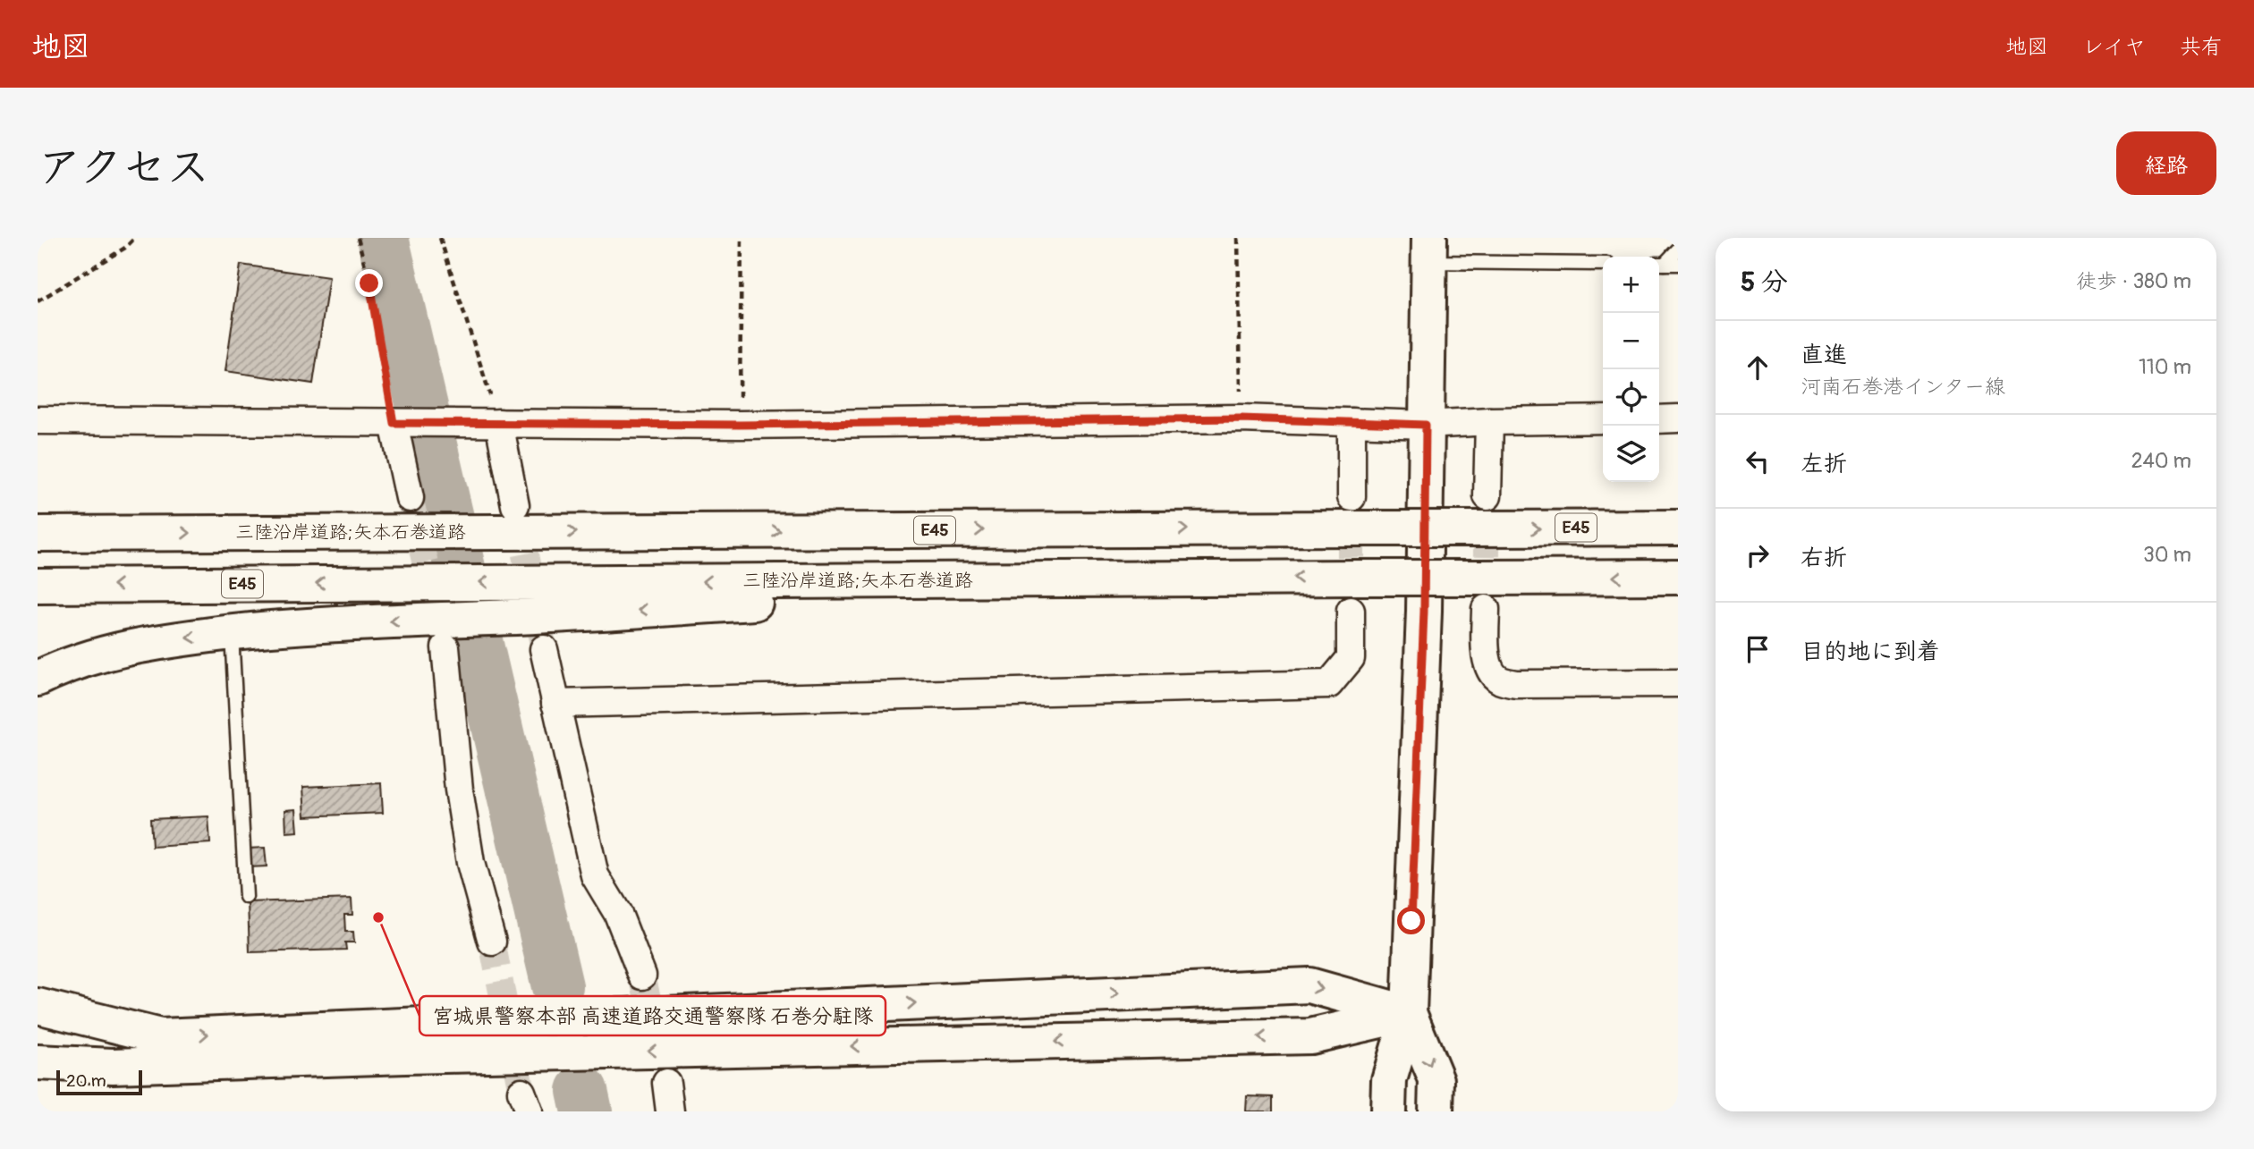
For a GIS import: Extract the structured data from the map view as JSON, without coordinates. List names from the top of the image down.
{
  "streets": {
    "main road": ["E45", "三陸沿岸道路;矢本石巻道路"]
  },
  "places": ["宮城県警察本部 高速道路交通警察隊 石巻分駐隊"],
  "scale_bar": "20 m",
  "page": {
    "header": "地図",
    "nav": ["地図", "レイヤ", "共有"],
    "title": "アクセス",
    "buttons": "経路",
    "heading": ["5 分", "徒歩 · 380 m"],
    "map_buttons": ["+", "−"],
    "list": [
      ["直進", "河南石巻港インター線", "110 m"],
      ["左折", "240 m"],
      ["右折", "30 m"],
      "目的地に到着"
    ],
    "scale": "20 m"
  }
}
